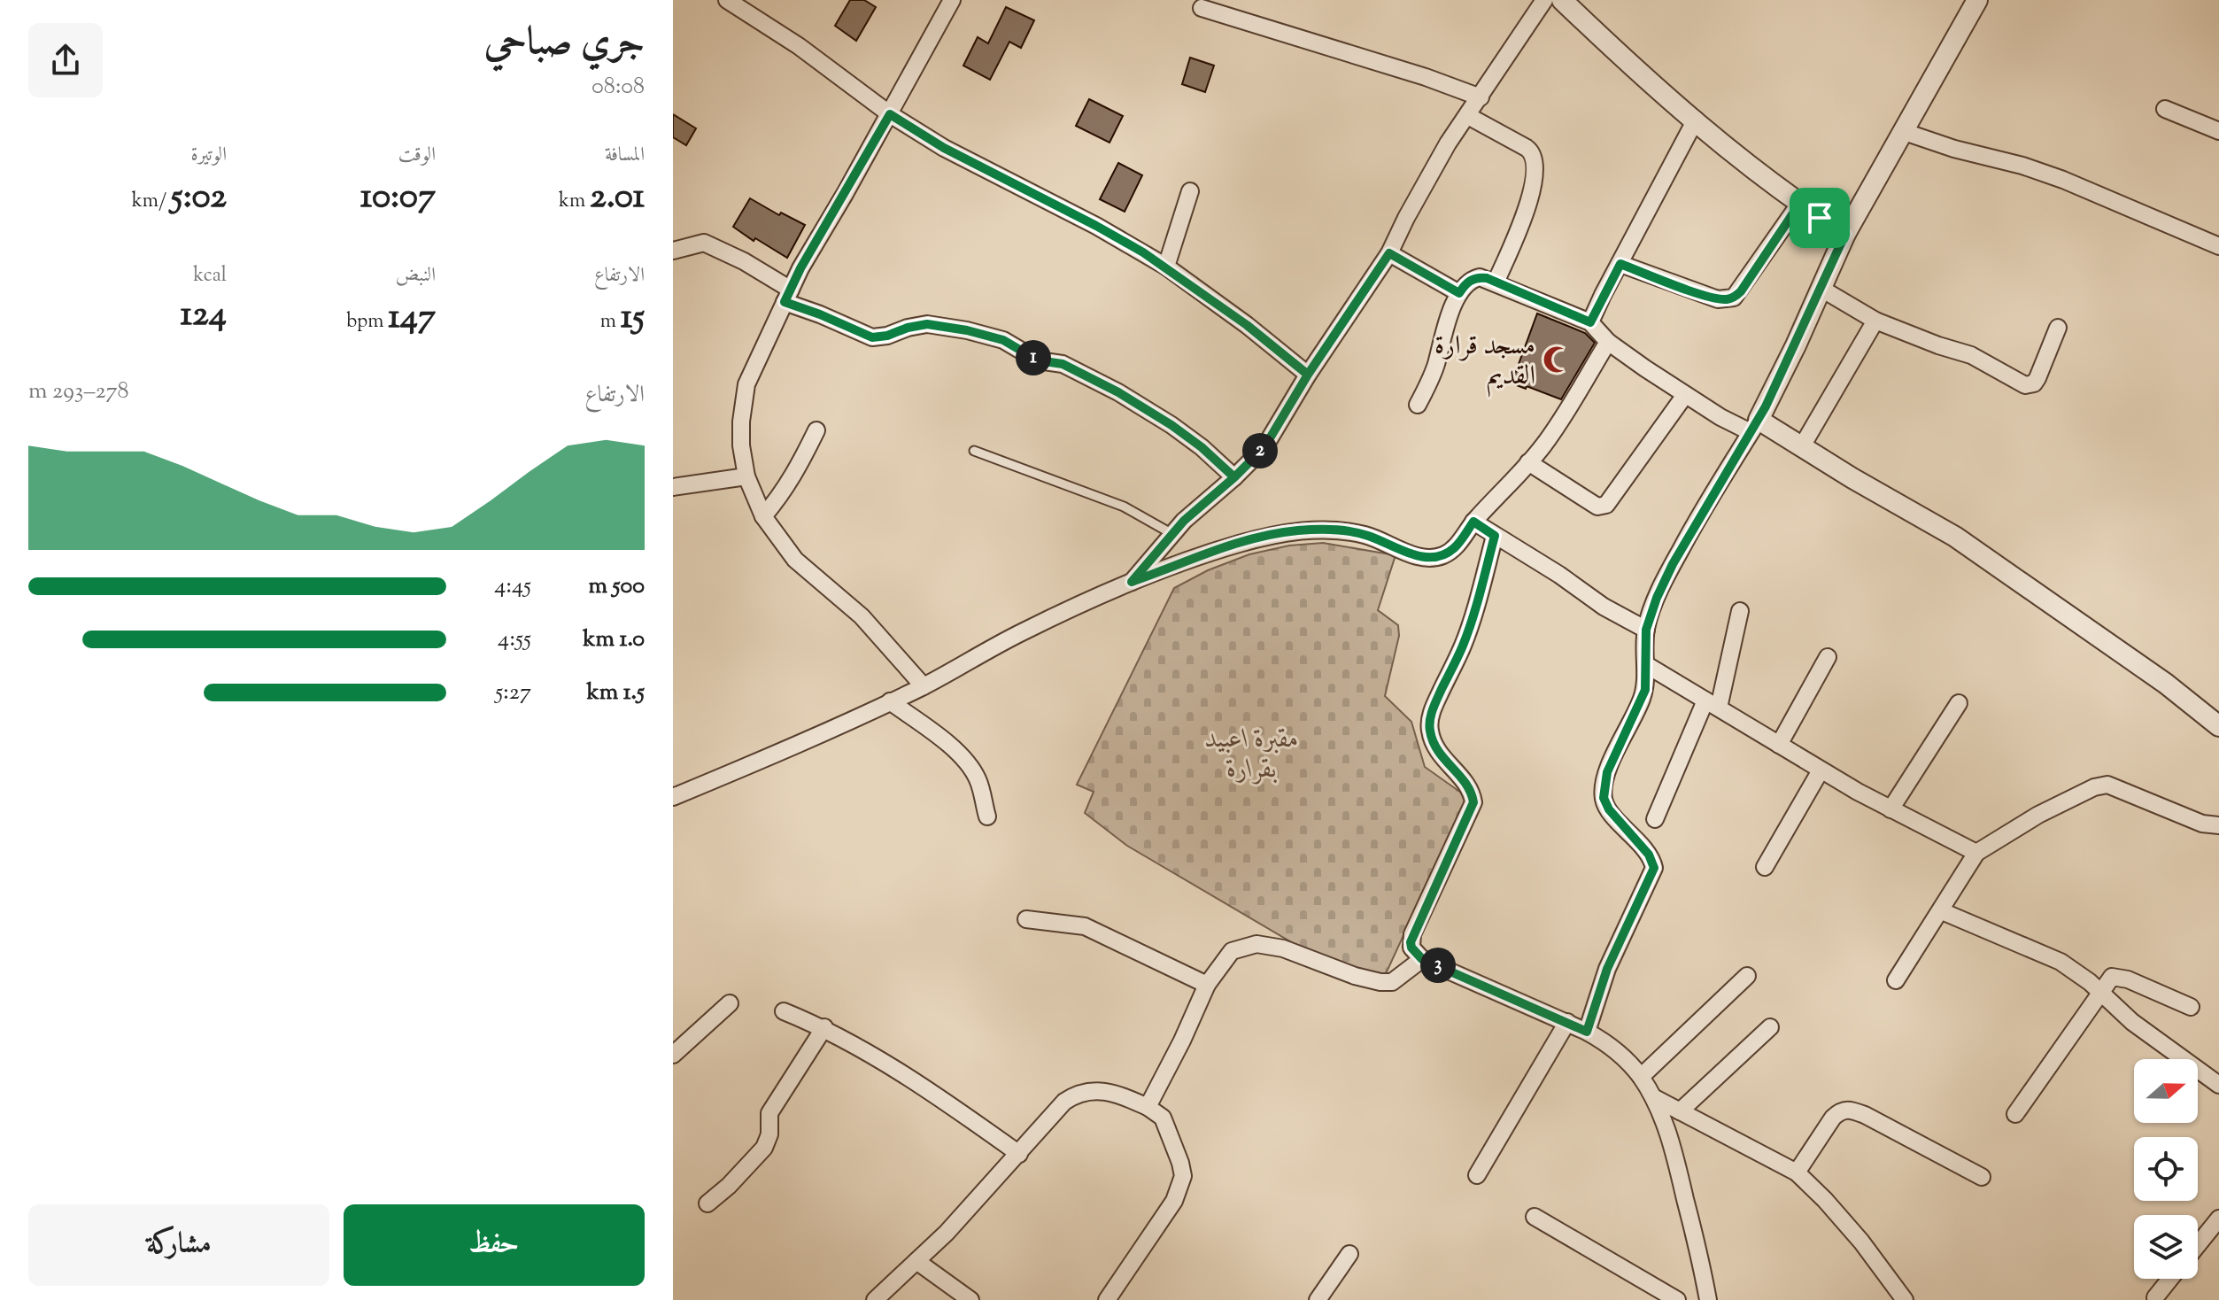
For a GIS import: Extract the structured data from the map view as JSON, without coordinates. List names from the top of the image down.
{
  "parks": ["مقبرة اعبيد بقرارة"],
  "places": {
    "mosque": ["مسجد قرارة القديم"]
  },
  "north": "right",
  "page": {
    "heading": ["جري صباحي", "08:08"],
    "stats": [
      ["المسافة", "2.01 km"],
      ["الوقت", "10:07"],
      ["الوتيرة", "5:02 /km"],
      ["الارتفاع", "15 m"],
      ["النبض", "147 bpm"],
      ["kcal", "124"]
    ],
    "pins": ["1", "2", "3"],
    "chart": ["الارتفاع", "278–293 m"],
    "list": [
      {
        "name": "500 m",
        "note": "4:45"
      },
      {
        "name": "1.0 km",
        "note": "4:55"
      },
      {
        "name": "1.5 km",
        "note": "5:27"
      }
    ],
    "buttons": ["حفظ", "مشاركة"]
  }
}
